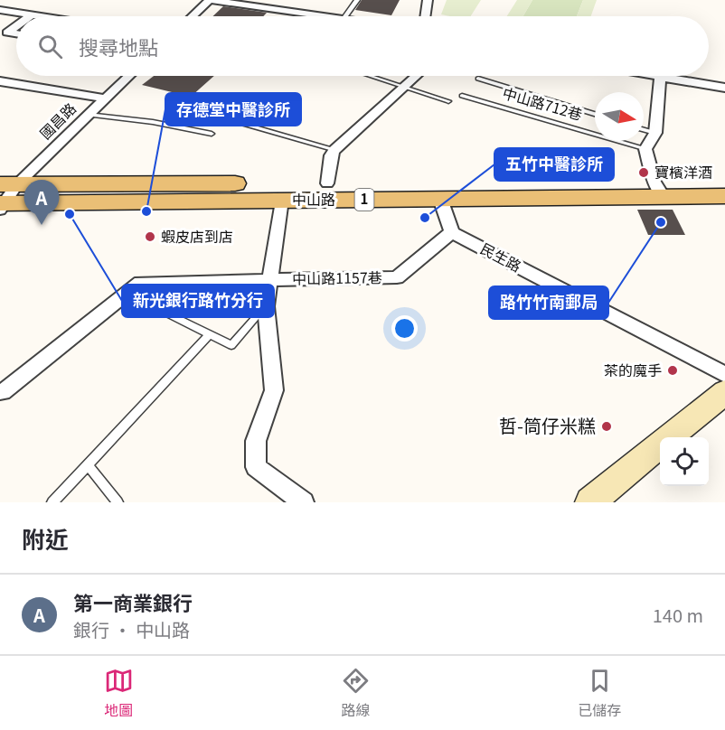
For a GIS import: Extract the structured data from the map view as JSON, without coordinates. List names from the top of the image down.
{
  "streets": {
    "main road": ["中山路", "1"],
    "street": ["國昌路", "民生路", "中山路1157巷"],
    "lane": ["中山路712巷"]
  },
  "crossings": [
    ["國昌路", "中山路"],
    ["中山路", "中山路1157巷"],
    ["民生路", "中山路1157巷"]
  ],
  "places": [
    "寶檳洋酒",
    "存德堂中醫診所",
    "新光銀行路竹分行",
    "五竹中醫診所",
    "路竹竹南郵局",
    "蝦皮店到店",
    "茶的魔手",
    "哲-筒仔米糕"
  ],
  "north": "right",
  "page": {
    "search": "搜尋地點",
    "pins": "A",
    "heading": "附近",
    "list": [
      {
        "mark": "A",
        "name": "第一商業銀行",
        "note": "銀行 · 中山路",
        "value": "140 m"
      }
    ],
    "nav": ["地圖", "路線", "已儲存"]
  }
}
